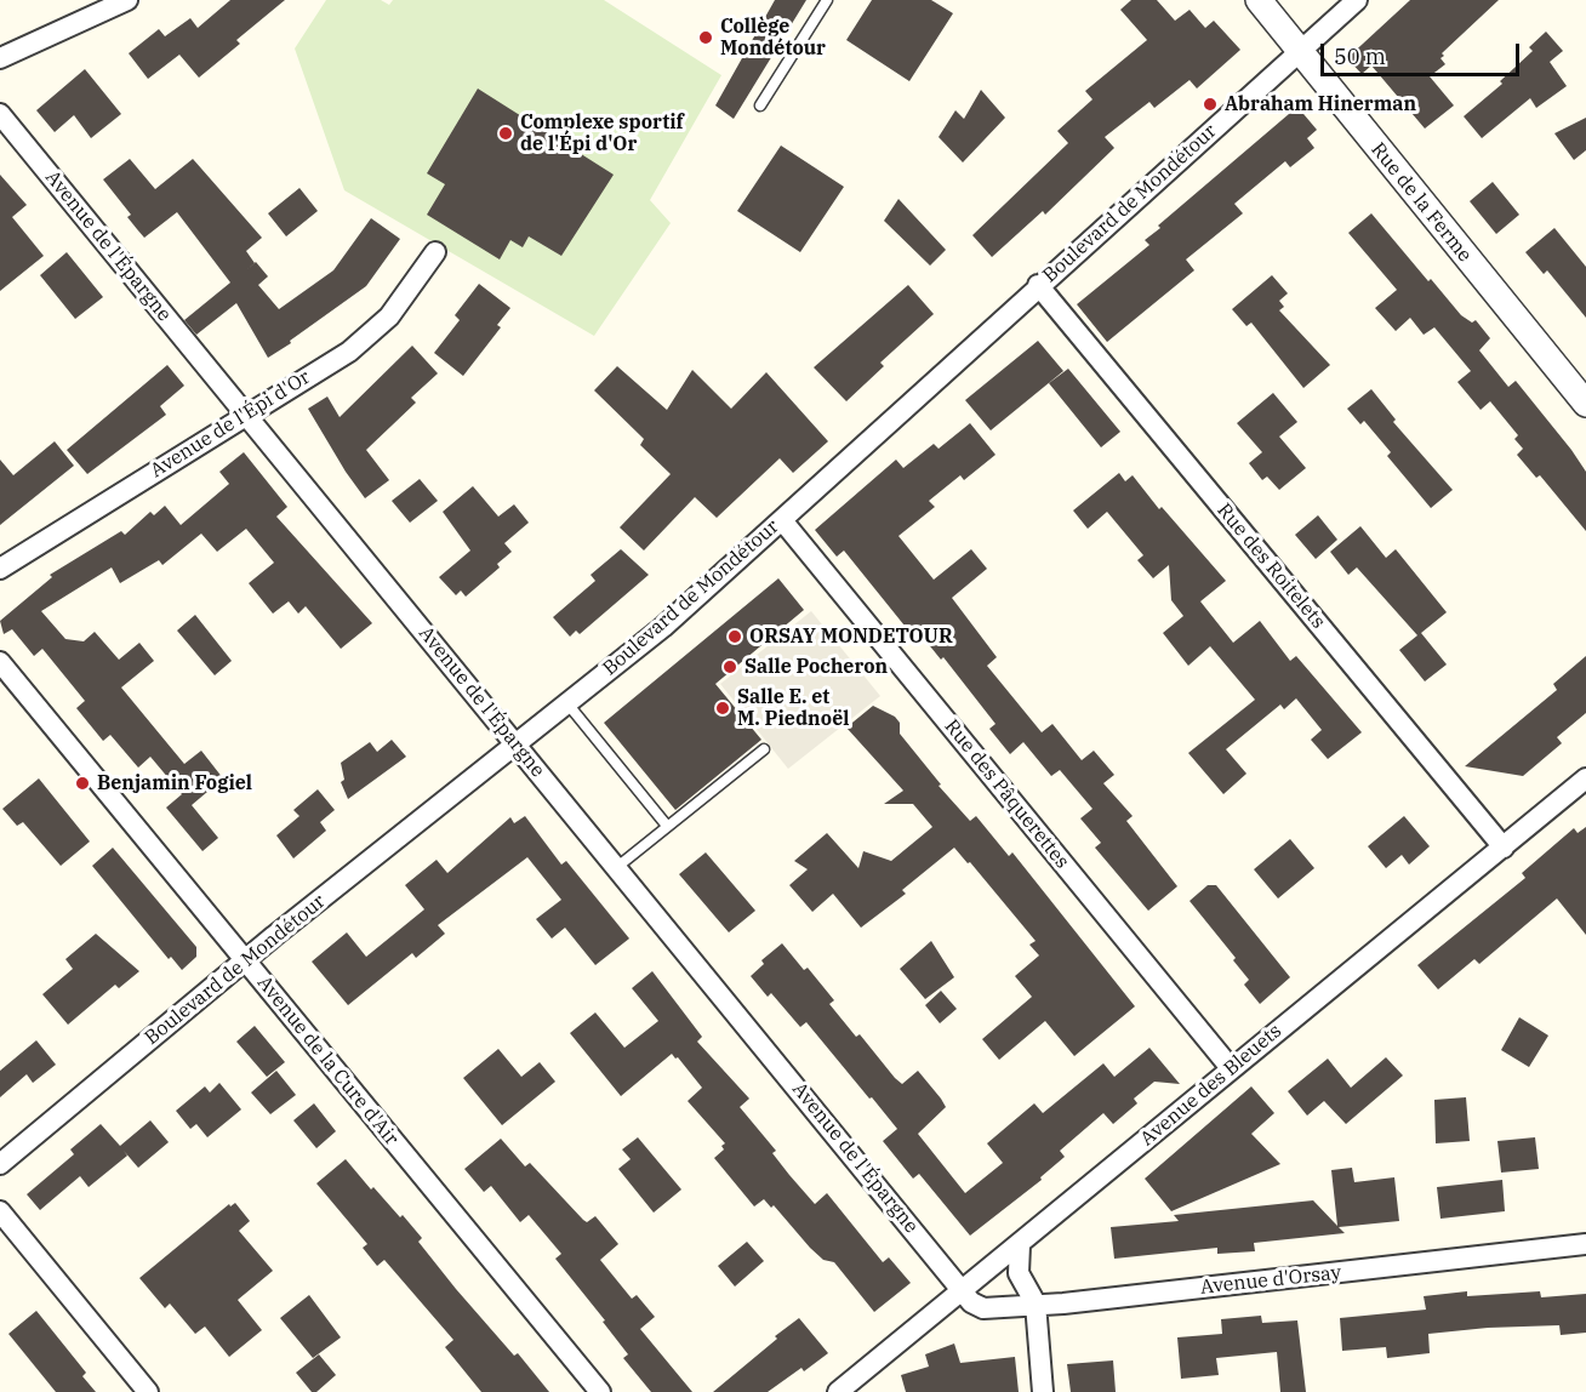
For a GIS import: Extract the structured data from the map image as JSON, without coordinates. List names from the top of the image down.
{
  "streets": {
    "street": [
      "Rue de la Ferme",
      "Boulevard de Mondétour",
      "Avenue de l'Épargne",
      "Avenue de l'Épi d'Or",
      "Rue des Roitelets",
      "Rue des Pâquerettes",
      "Avenue de la Cure d'Air",
      "Avenue des Bleuets",
      "Avenue d'Orsay"
    ]
  },
  "crossings": [
    ["Rue de la Ferme", "Boulevard de Mondétour"],
    ["Boulevard de Mondétour", "Avenue de l'Épargne"],
    ["Boulevard de Mondétour", "Rue des Roitelets"],
    ["Boulevard de Mondétour", "Rue des Pâquerettes"],
    ["Boulevard de Mondétour", "Avenue de la Cure d'Air"],
    ["Avenue de l'Épargne", "Avenue de l'Épi d'Or"],
    ["Avenue de l'Épargne", "Avenue des Bleuets"],
    ["Avenue de l'Épargne", "Avenue d'Orsay"],
    ["Rue des Roitelets", "Avenue des Bleuets"],
    ["Rue des Pâquerettes", "Avenue des Bleuets"],
    ["Avenue des Bleuets", "Avenue d'Orsay"]
  ],
  "places": [
    "Collège Mondétour",
    "Abraham Hinerman",
    "Complexe sportif de l'Épi d'Or",
    "ORSAY MONDETOUR",
    "Salle Pocheron",
    "Salle E. et M. Piednoël",
    "Benjamin Fogiel"
  ],
  "scale_bar": "50 m"
}
